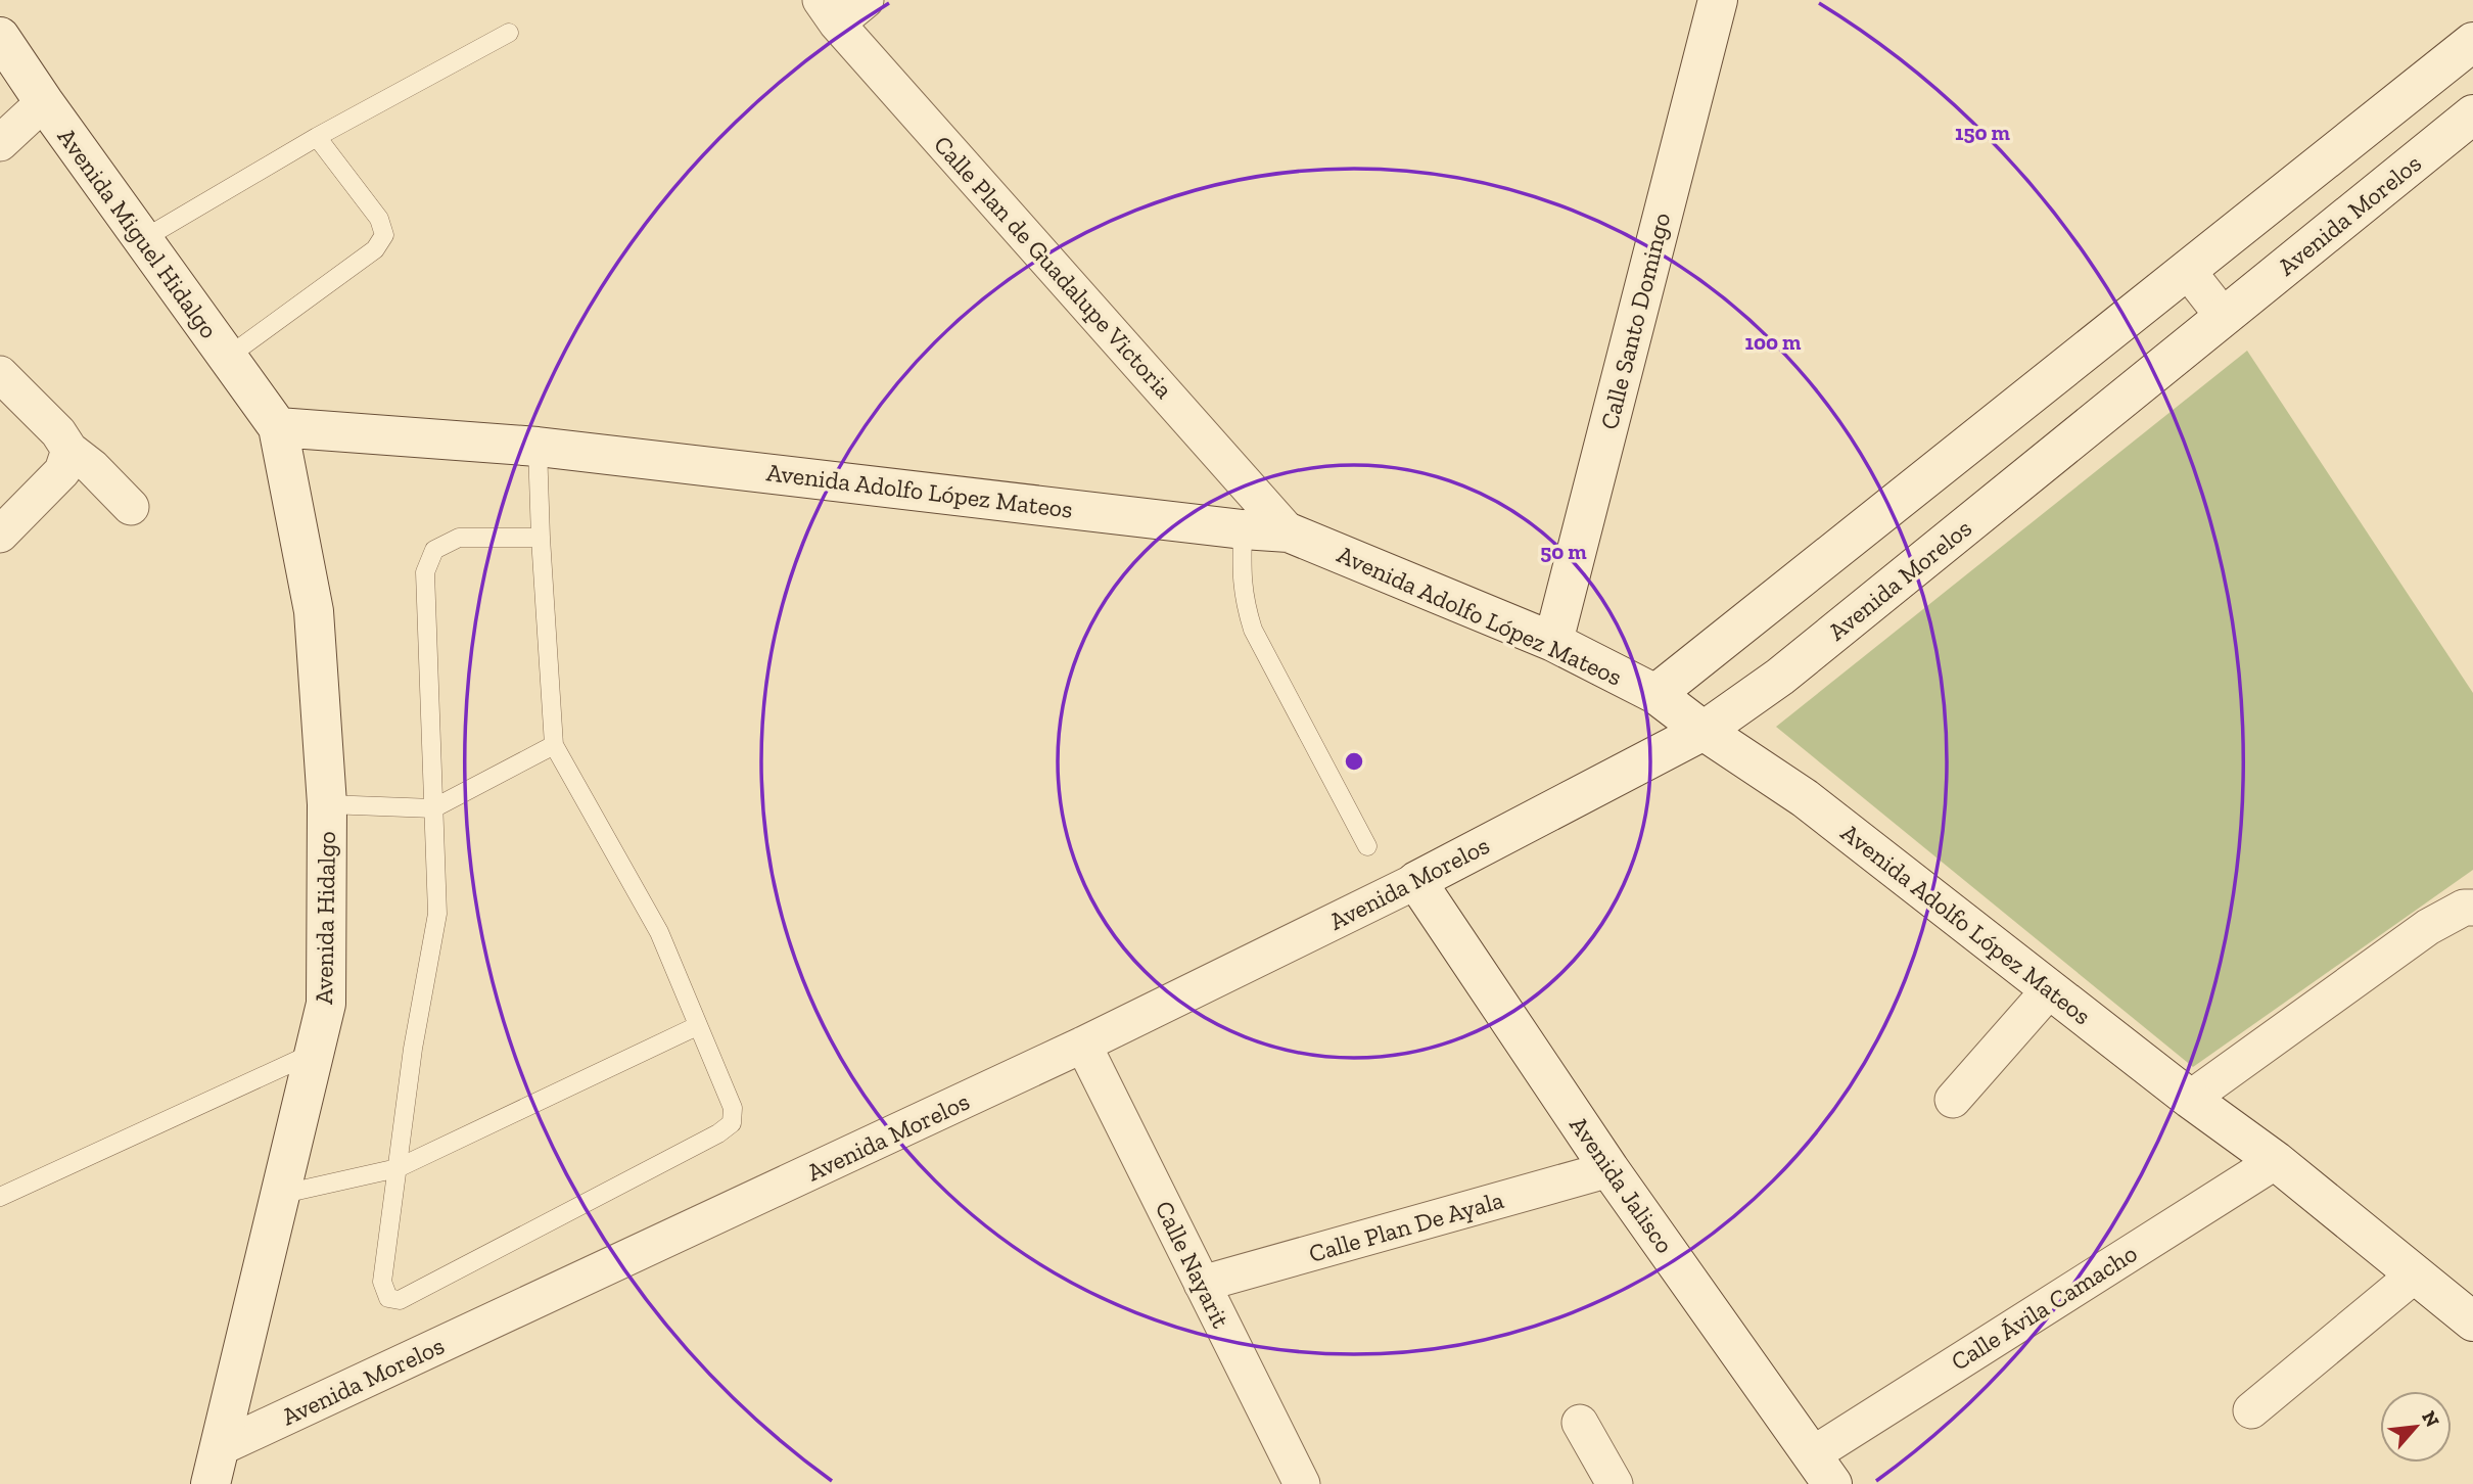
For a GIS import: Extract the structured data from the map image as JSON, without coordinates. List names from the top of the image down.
{
  "streets": {
    "main road": [
      "Avenida Morelos",
      "Avenida Miguel Hidalgo",
      "Calle Santo Domingo",
      "Avenida Adolfo López Mateos",
      "Avenida Hidalgo",
      "Avenida Jalisco"
    ],
    "street": [
      "Calle Plan de Guadalupe Victoria",
      "Calle Plan De Ayala",
      "Calle Nayarit",
      "Calle Ávila Camacho"
    ]
  },
  "crossings": [
    ["Avenida Morelos", "Avenida Adolfo López Mateos"],
    ["Avenida Morelos", "Avenida Hidalgo"],
    ["Avenida Morelos", "Avenida Jalisco"],
    ["Avenida Morelos", "Calle Nayarit"],
    ["Avenida Miguel Hidalgo", "Avenida Adolfo López Mateos"],
    ["Avenida Miguel Hidalgo", "Avenida Hidalgo"],
    ["Calle Plan de Guadalupe Victoria", "Avenida Adolfo López Mateos"],
    ["Calle Santo Domingo", "Avenida Adolfo López Mateos"],
    ["Avenida Adolfo López Mateos", "Avenida Hidalgo"],
    ["Avenida Adolfo López Mateos", "Calle Ávila Camacho"],
    ["Avenida Jalisco", "Calle Plan De Ayala"],
    ["Avenida Jalisco", "Calle Ávila Camacho"],
    ["Calle Plan De Ayala", "Calle Nayarit"]
  ],
  "north": "top right",
  "rings": ["150 m", "100 m", "50 m"]
}
